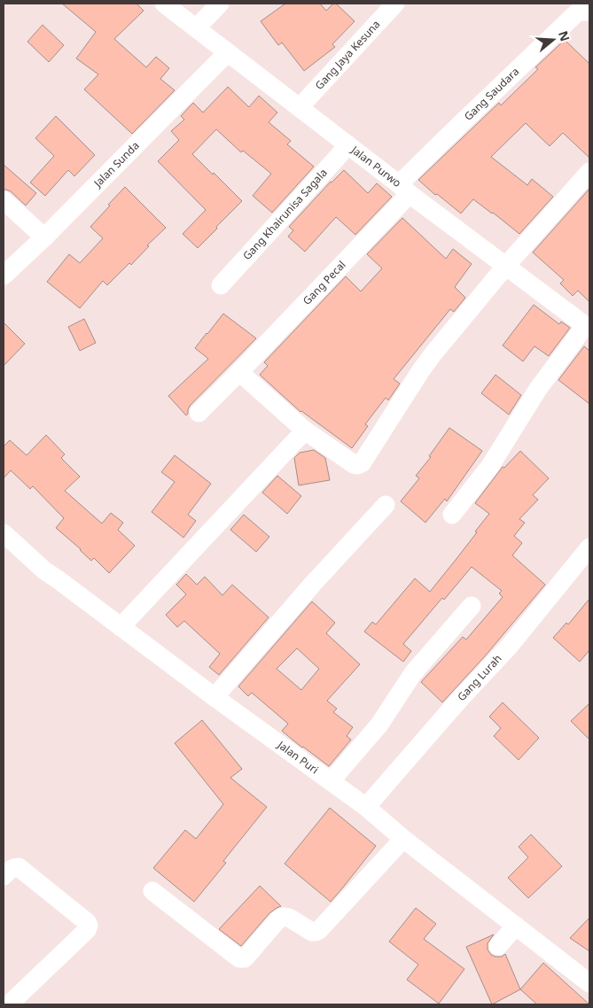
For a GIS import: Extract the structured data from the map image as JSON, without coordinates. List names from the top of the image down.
{
  "streets": {
    "street": [
      "Gang Jaya Kesuna",
      "Gang Saudara",
      "Jalan Sunda",
      "Jalan Purwo",
      "Gang Khairunisa Sagala",
      "Gang Pecal",
      "Gang Lurah",
      "Jalan Puri"
    ]
  },
  "crossings": [
    ["Gang Jaya Kesuna", "Jalan Purwo"],
    ["Gang Saudara", "Jalan Purwo"],
    ["Gang Saudara", "Gang Pecal"],
    ["Jalan Sunda", "Jalan Purwo"],
    ["Jalan Purwo", "Gang Khairunisa Sagala"],
    ["Jalan Purwo", "Gang Pecal"],
    ["Gang Lurah", "Jalan Puri"]
  ],
  "north": "right"
}
